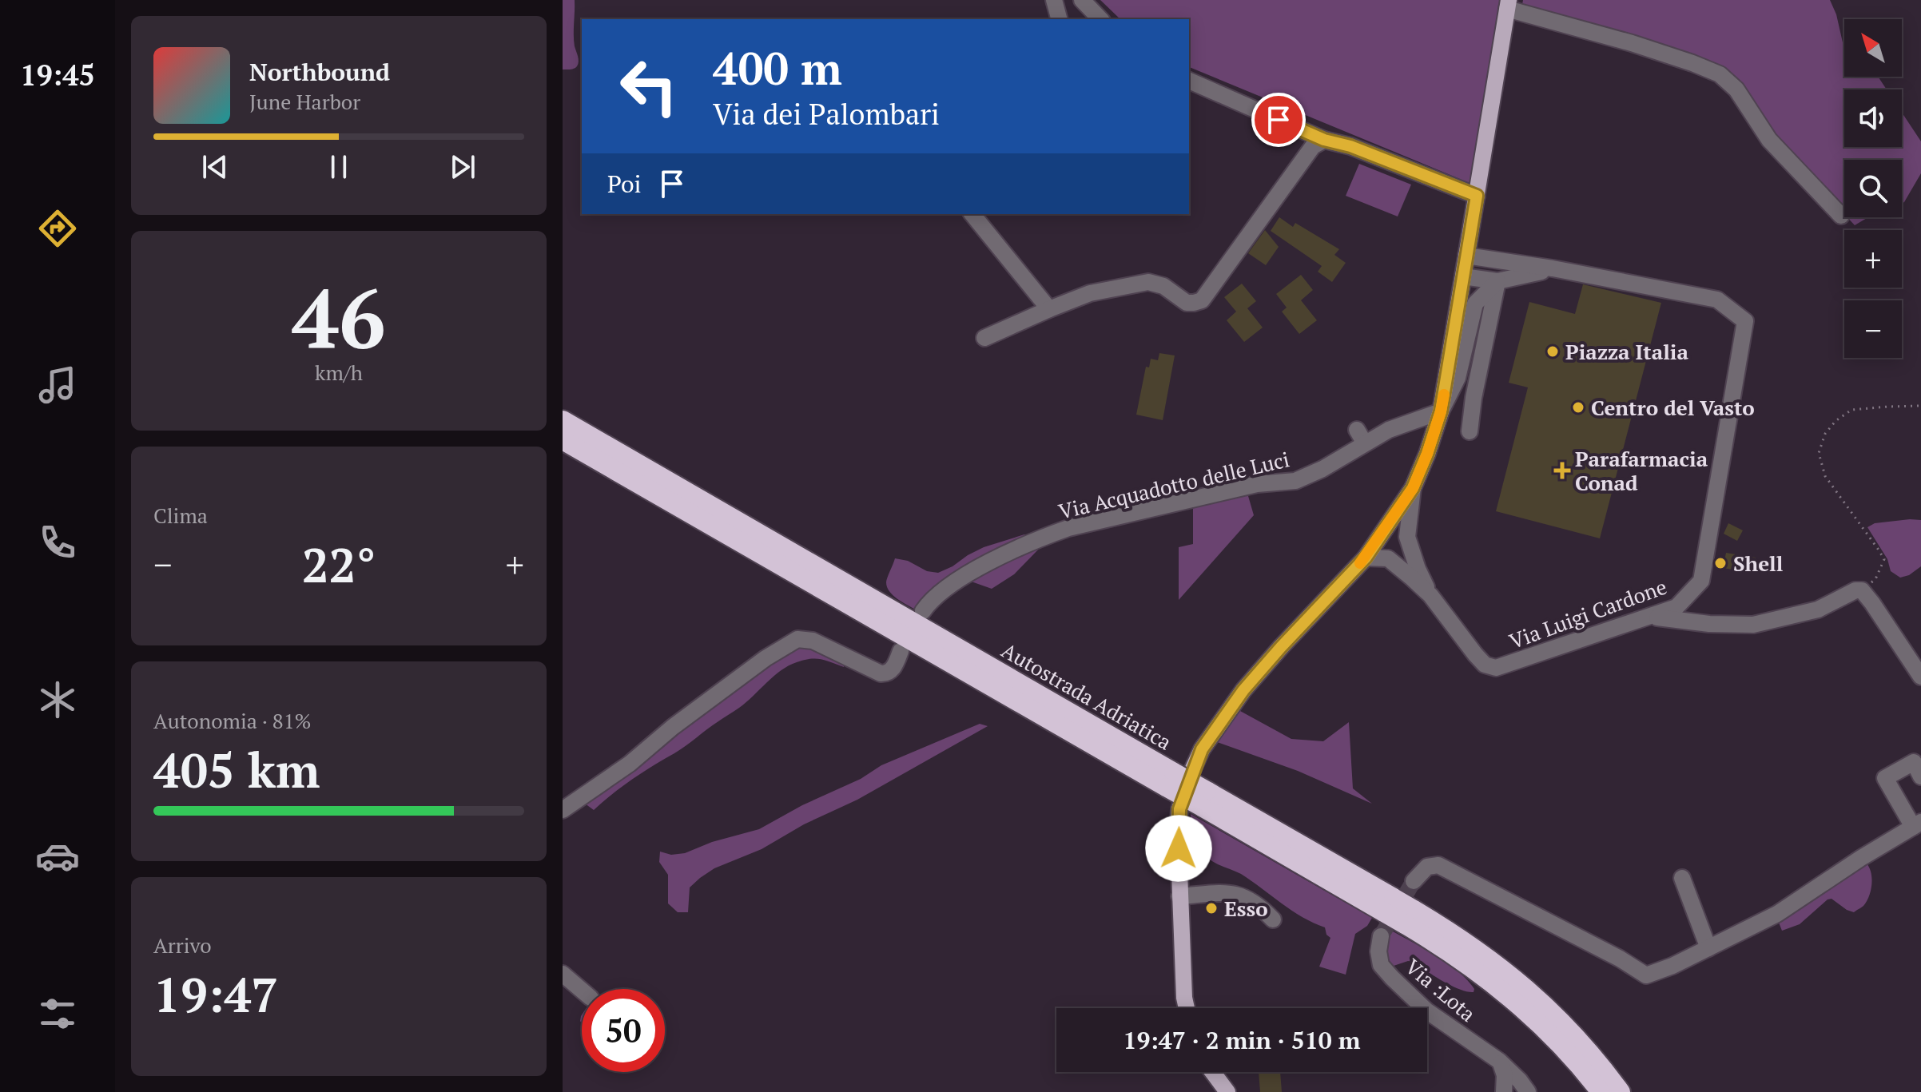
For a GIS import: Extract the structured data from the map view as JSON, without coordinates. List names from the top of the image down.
{
  "streets": {
    "highway": ["Autostrada Adriatica"],
    "main road": ["Via Luigi Cardone"],
    "street": ["Via Acquadotto delle Luci", "Via :Lota"]
  },
  "crossings": [
    ["Via Acquadotto delle Luci", "Via Luigi Cardone"]
  ],
  "places": {
    "other": [
      "Piazza Italia",
      "Centro del Vasto",
      "Shell",
      "Esso"
    ],
    "health": ["Parafarmacia Conad"]
  },
  "north": "top left",
  "page": {
    "tabs": "19:45",
    "map_buttons": ["+", "−"],
    "turn": ["400 m", "Via dei Palombari"],
    "song": ["Northbound", "June Harbor"],
    "then": "Poi",
    "tile": [
      ["46", "km/h"],
      "Clima",
      ["Autonomia · 81%", "405 km"],
      ["Arrivo", "19:47"]
    ],
    "heat": ["−", "22°", "+"],
    "limit": "50",
    "trip": "19:47 · 2 min · 510 m"
  }
}
